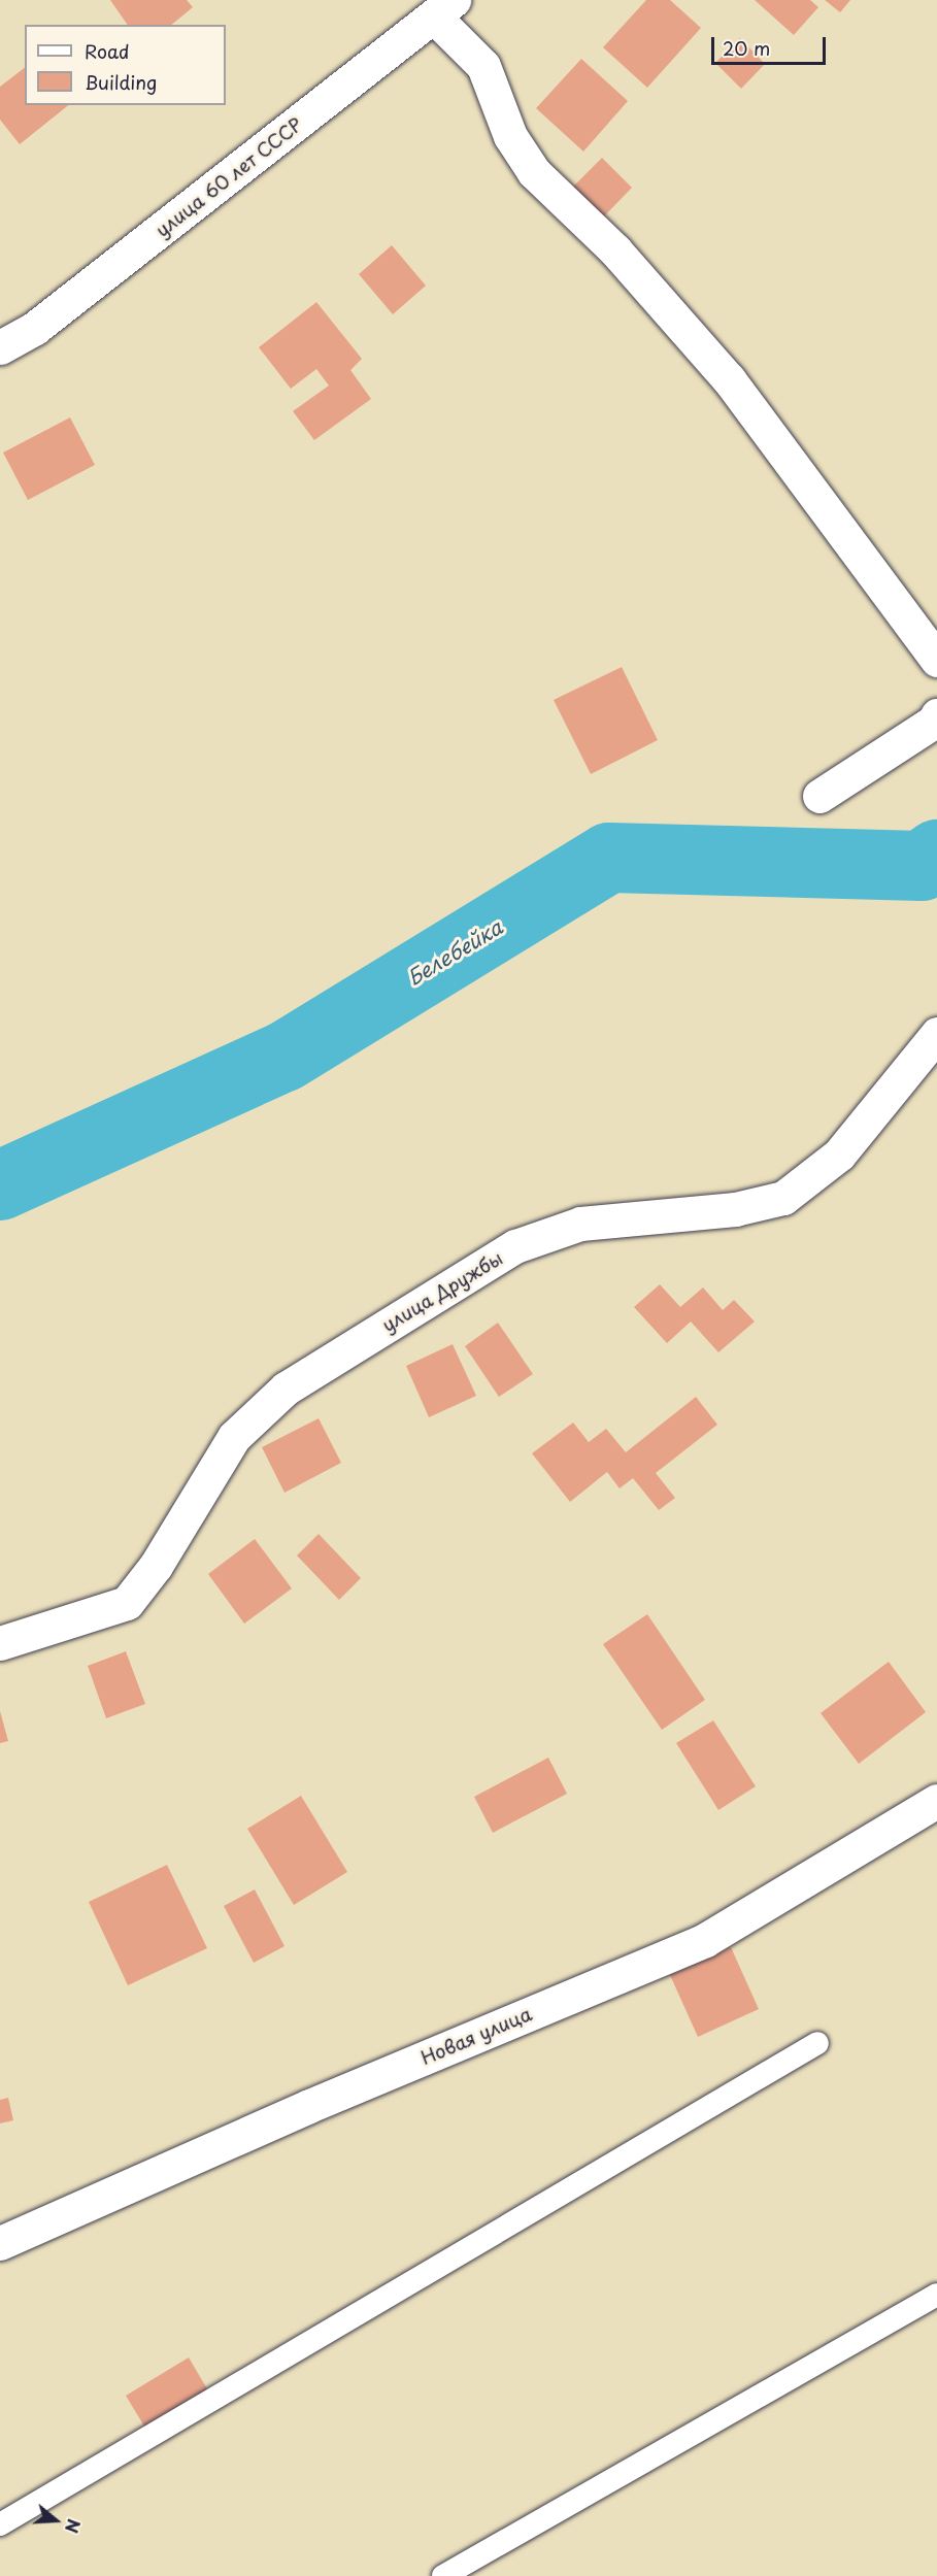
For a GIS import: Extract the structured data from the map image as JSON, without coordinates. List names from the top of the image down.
{
  "streets": {
    "street": ["улица 60 лет СССР", "улица Дружбы", "Новая улица"]
  },
  "water": ["Белебейка"],
  "legend": ["Road", "Building"],
  "scale_bar": "20 m",
  "north": "right"
}
